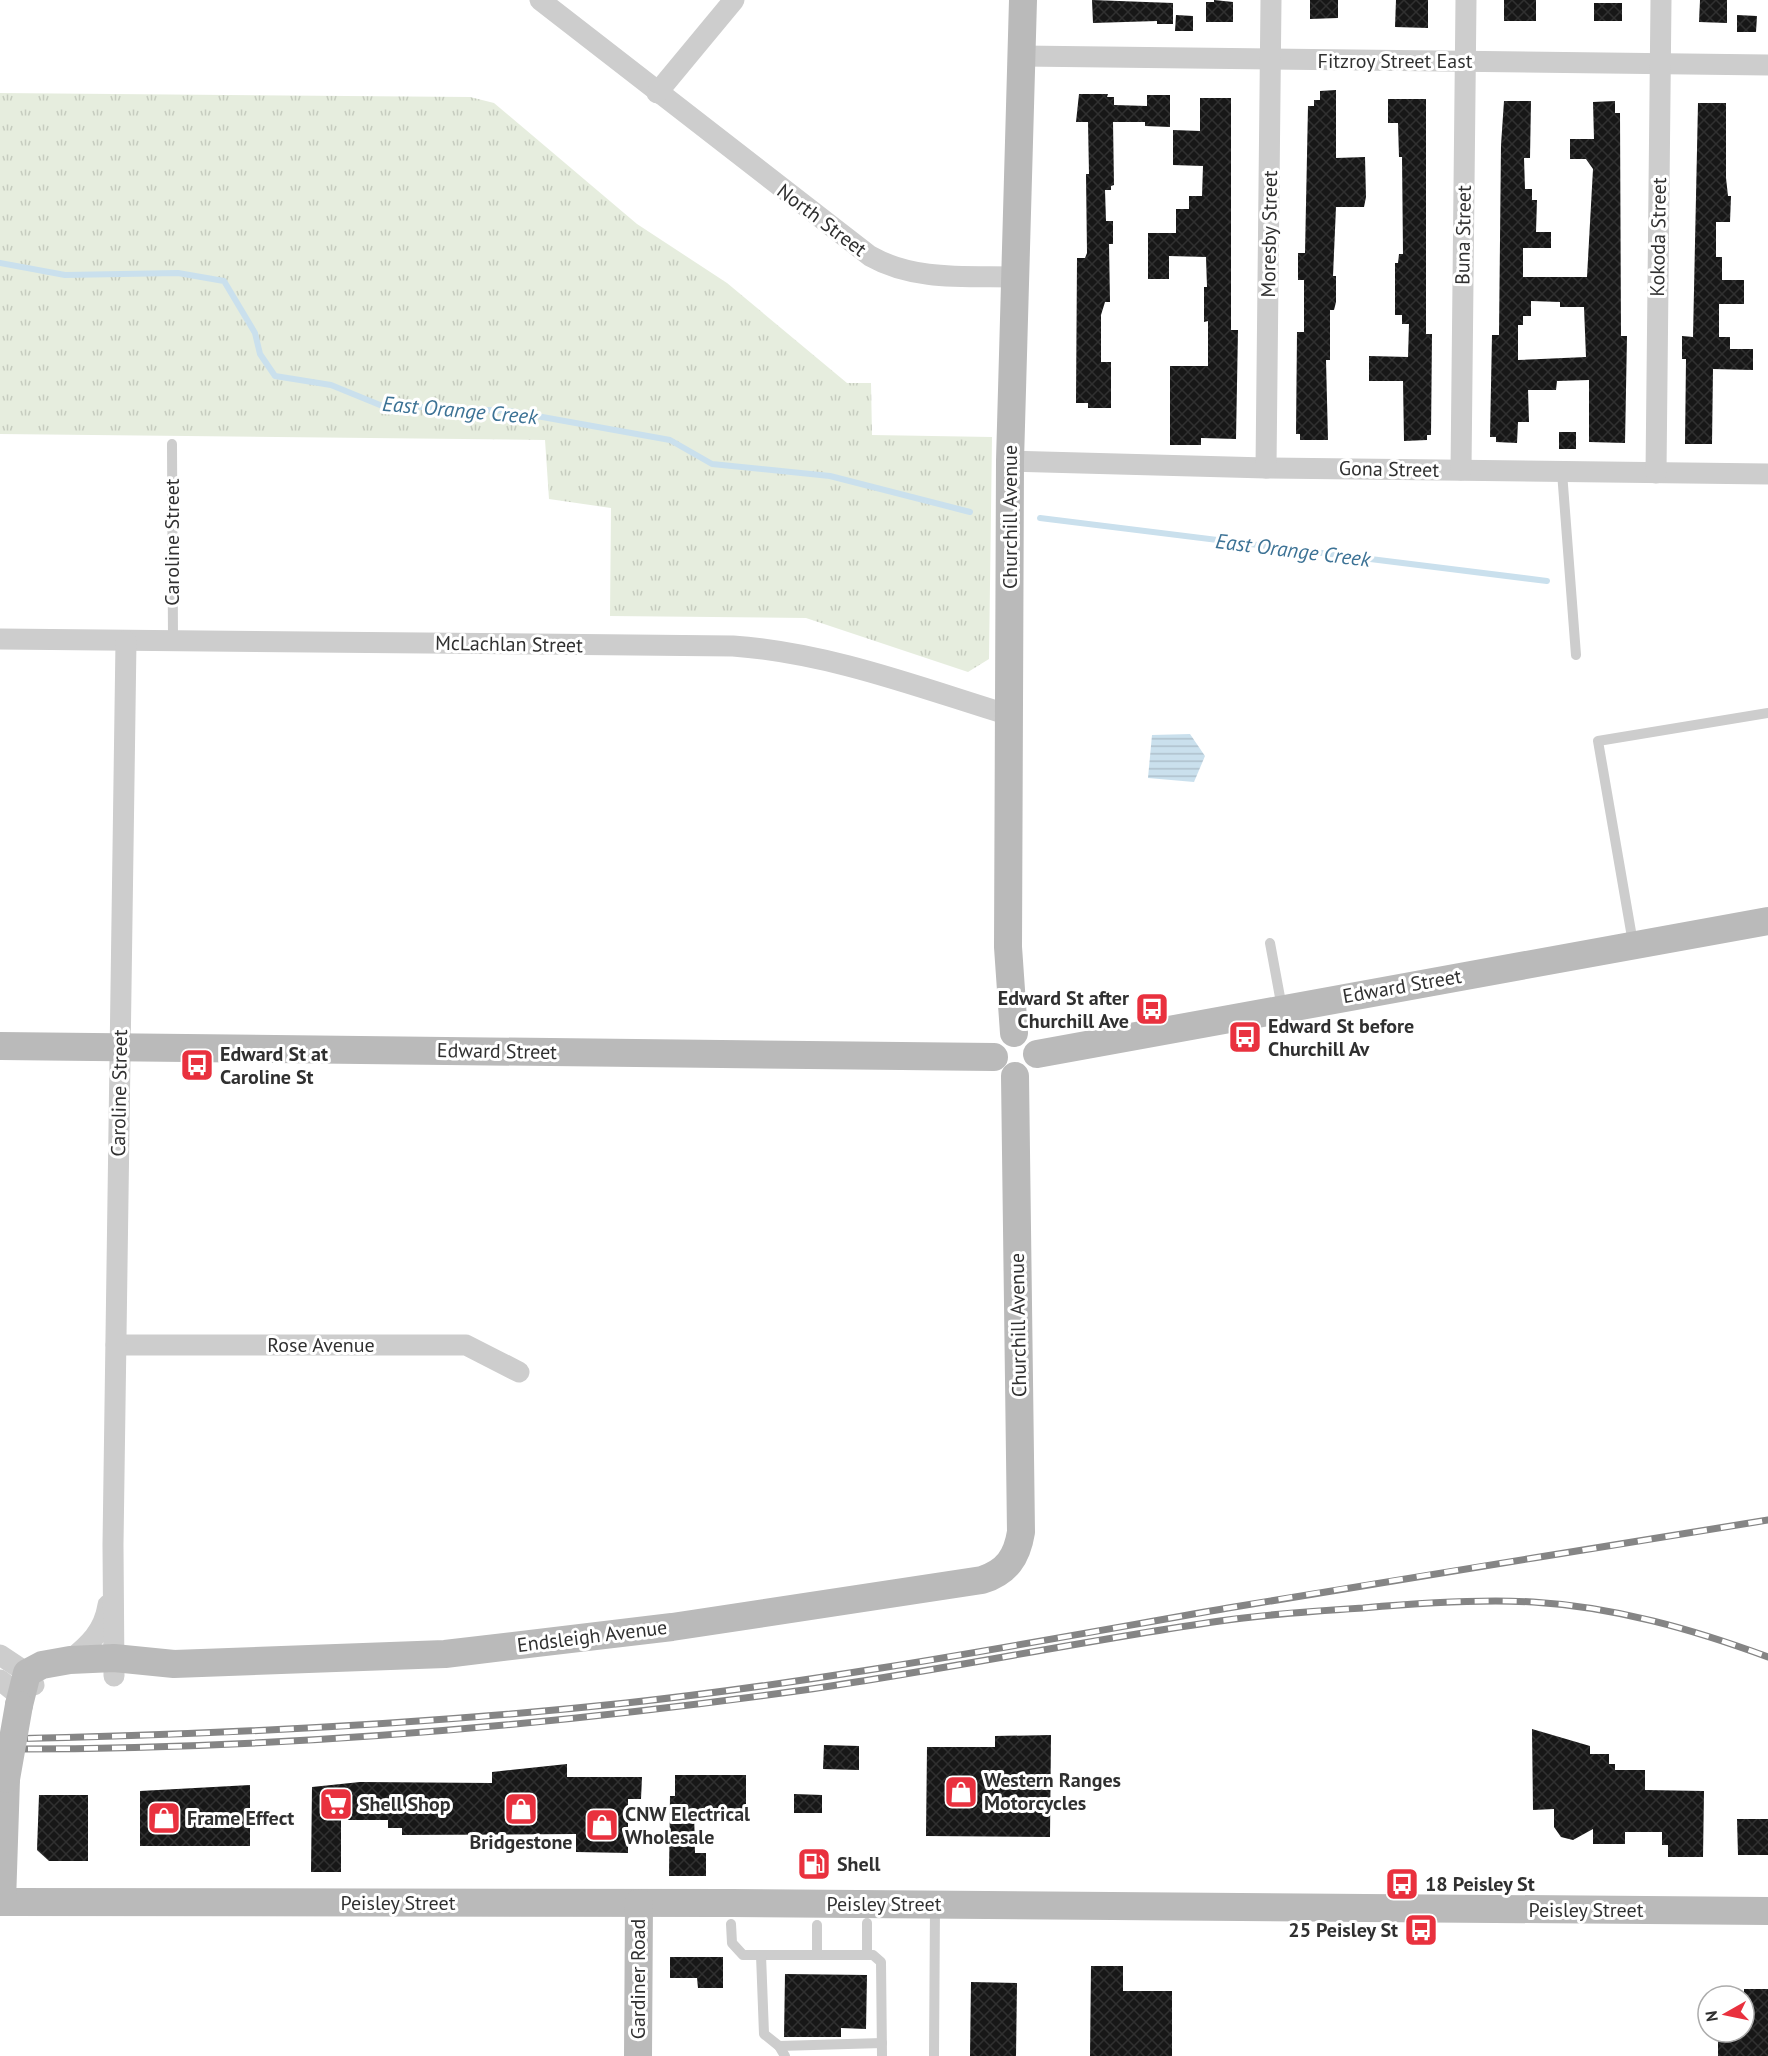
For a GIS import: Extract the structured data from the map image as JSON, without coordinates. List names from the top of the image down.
{
  "streets": {
    "street": [
      "Fitzroy Street East",
      "North Street",
      "Moresby Street",
      "Buna Street",
      "Kokoda Street",
      "Gona Street",
      "Churchill Avenue",
      "Caroline Street",
      "McLachlan Street",
      "Edward Street",
      "Rose Avenue",
      "Endsleigh Avenue",
      "Peisley Street",
      "Gardiner Road"
    ]
  },
  "crossings": [
    ["Fitzroy Street East", "Moresby Street"],
    ["Fitzroy Street East", "Buna Street"],
    ["Fitzroy Street East", "Kokoda Street"],
    ["Fitzroy Street East", "Churchill Avenue"],
    ["North Street", "Churchill Avenue"],
    ["Moresby Street", "Gona Street"],
    ["Buna Street", "Gona Street"],
    ["Kokoda Street", "Gona Street"],
    ["Gona Street", "Churchill Avenue"],
    ["Churchill Avenue", "McLachlan Street"],
    ["Churchill Avenue", "Edward Street"],
    ["Churchill Avenue", "Endsleigh Avenue"],
    ["Caroline Street", "McLachlan Street"],
    ["Caroline Street", "Edward Street"],
    ["Caroline Street", "Rose Avenue"],
    ["Caroline Street", "Endsleigh Avenue"],
    ["Peisley Street", "Gardiner Road"]
  ],
  "water": ["East Orange Creek"],
  "places": {
    "bus stop": [
      "Edward St after Churchill Ave",
      "Edward St before Churchill Av",
      "Edward St at Caroline St",
      "18 Peisley St",
      "25 Peisley St"
    ],
    "shop": [
      "Western Ranges Motorcycles",
      "Bridgestone",
      "Frame Effect",
      "CNW Electrical Wholesale"
    ],
    "supermarket": ["Shell Shop"],
    "fuel station": ["Shell"]
  },
  "north": "left"
}
